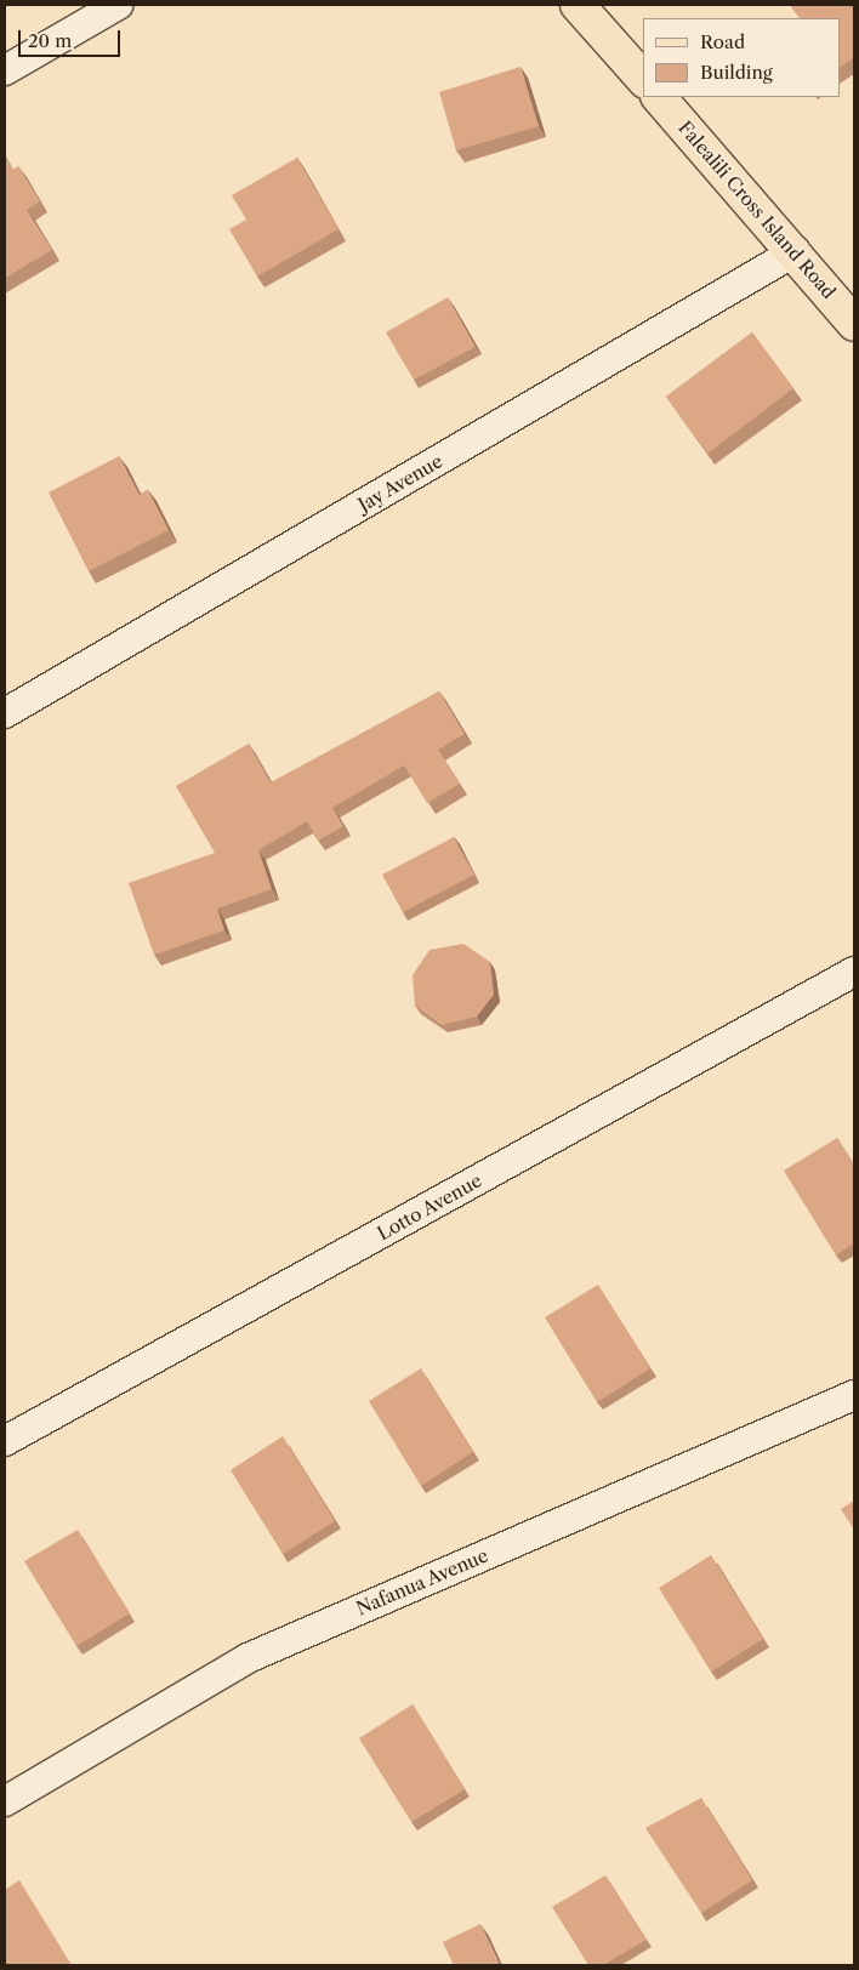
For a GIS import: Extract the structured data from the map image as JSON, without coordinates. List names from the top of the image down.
{
  "streets": {
    "main road": ["Falealili Cross Island Road"],
    "street": ["Jay Avenue", "Lotto Avenue", "Nafanua Avenue"]
  },
  "crossings": [
    ["Falealili Cross Island Road", "Jay Avenue"]
  ],
  "legend": ["Road", "Building"],
  "scale_bar": "20 m"
}
